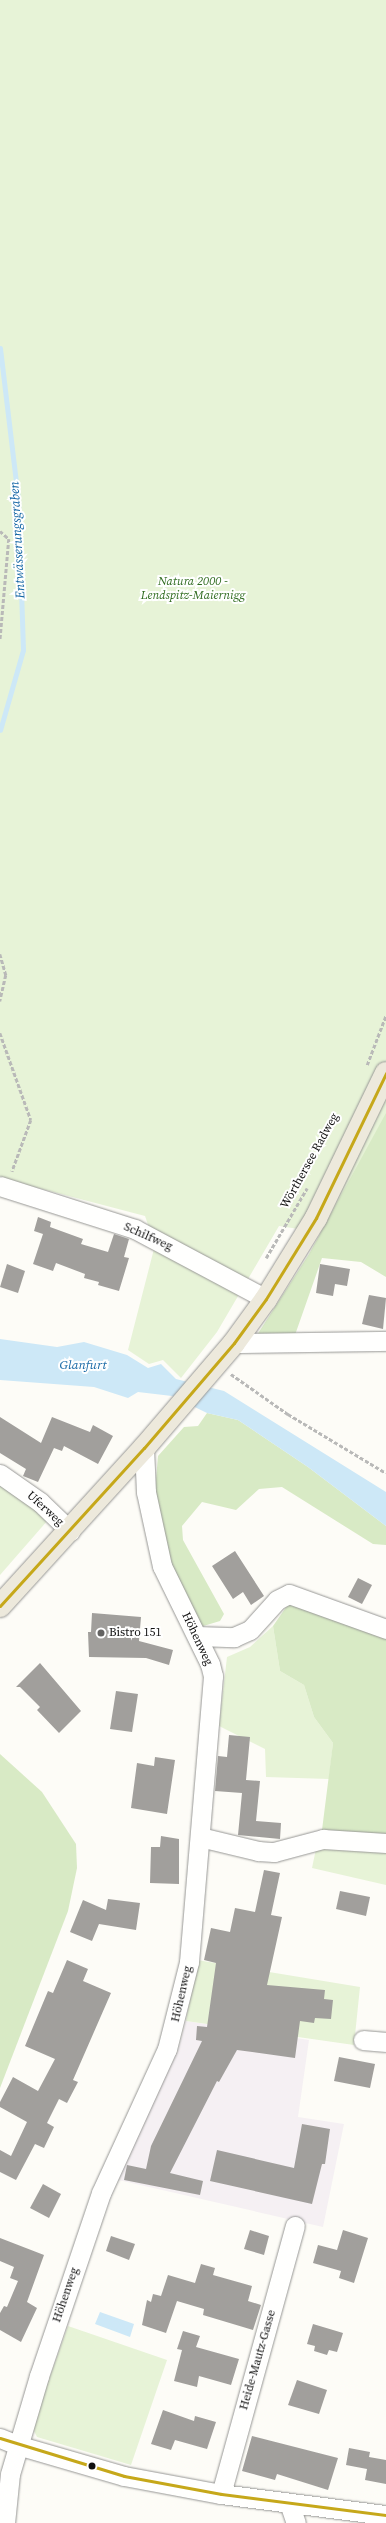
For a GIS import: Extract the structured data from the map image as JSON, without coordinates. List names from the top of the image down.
{
  "streets": {
    "street": [
      "Schilfweg",
      "Uferweg",
      "Höhenweg",
      "Heide-Mautz-Gasse"
    ],
    "path": ["Wörthersee Radweg"]
  },
  "water": ["Entwässerungsgraben", "Glanfurt"],
  "parks": ["Natura 2000 - Lendspitz-Maiernigg"],
  "places": ["Bistro 151"]
}
